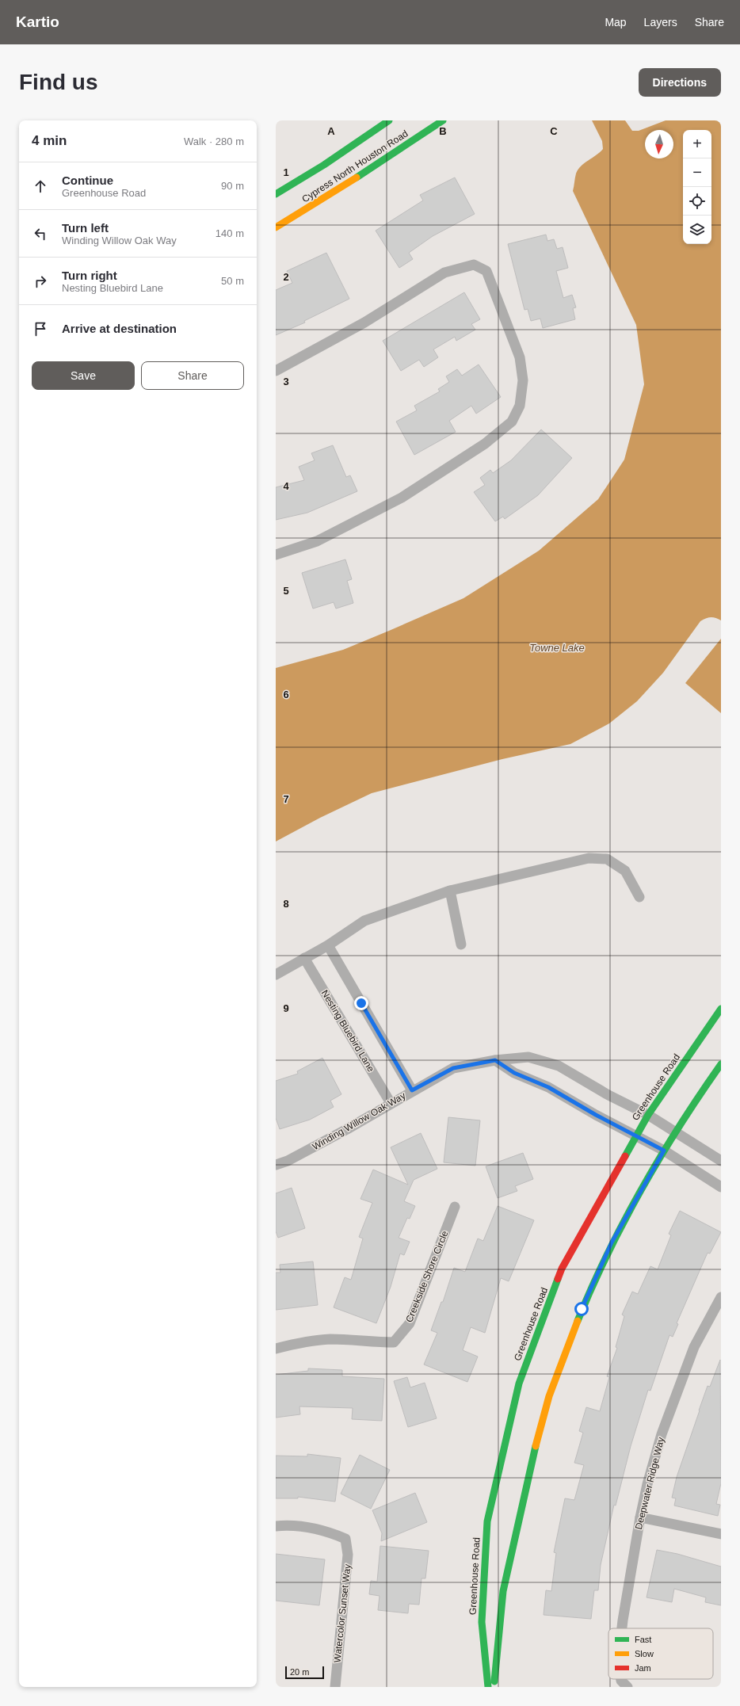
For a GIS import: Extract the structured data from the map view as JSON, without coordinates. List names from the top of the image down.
{
  "streets": {
    "street": [
      "Cypress North Houston Road",
      "Nesting Bluebird Lane",
      "Greenhouse Road",
      "Winding Willow Oak Way",
      "Creekside Shore Circle",
      "Deepwater Ridge Way",
      "Watercolor Sunset Way"
    ]
  },
  "crossings": [
    ["Nesting Bluebird Lane", "Winding Willow Oak Way"],
    ["Greenhouse Road", "Winding Willow Oak Way"]
  ],
  "water": ["Towne Lake"],
  "legend": ["Fast", "Slow", "Jam"],
  "scale_bar": "20 m",
  "north": "bottom",
  "page": {
    "header": "Kartio",
    "nav": ["Map", "Layers", "Share"],
    "buttons": [
      "Directions",
      ["Save", "Share"]
    ],
    "title": "Find us",
    "heading": ["4 min", "Walk · 280 m"],
    "map_buttons": ["+", "−"],
    "list": [
      ["Continue", "Greenhouse Road", "90 m"],
      ["Turn left", "Winding Willow Oak Way", "140 m"],
      ["Turn right", "Nesting Bluebird Lane", "50 m"],
      "Arrive at destination"
    ],
    "scale": "20 m"
  },
  "grid": {
    "columns": ["A", "B", "C"],
    "rows": [
      "1",
      "2",
      "3",
      "4",
      "5",
      "6",
      "7",
      "8",
      "9"
    ]
  }
}
